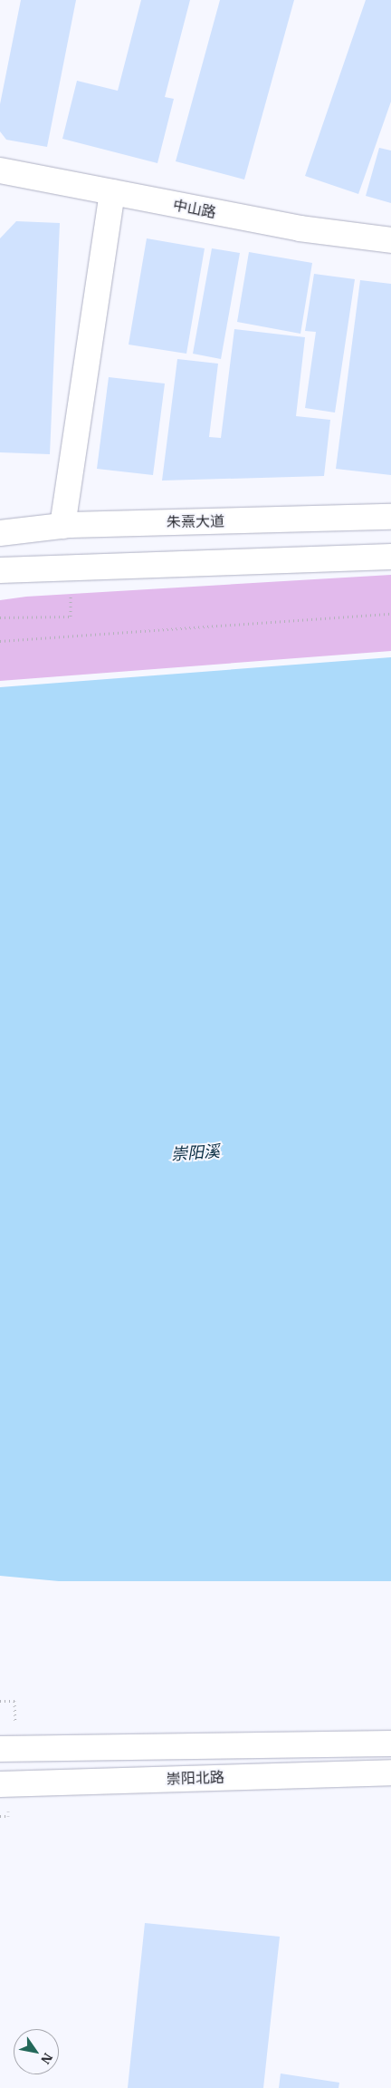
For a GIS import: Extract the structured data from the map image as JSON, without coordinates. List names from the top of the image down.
{
  "streets": {
    "main road": ["中山路", "朱熹大道", "崇阳北路"]
  },
  "water": ["崇阳溪"],
  "north": "bottom right"
}
